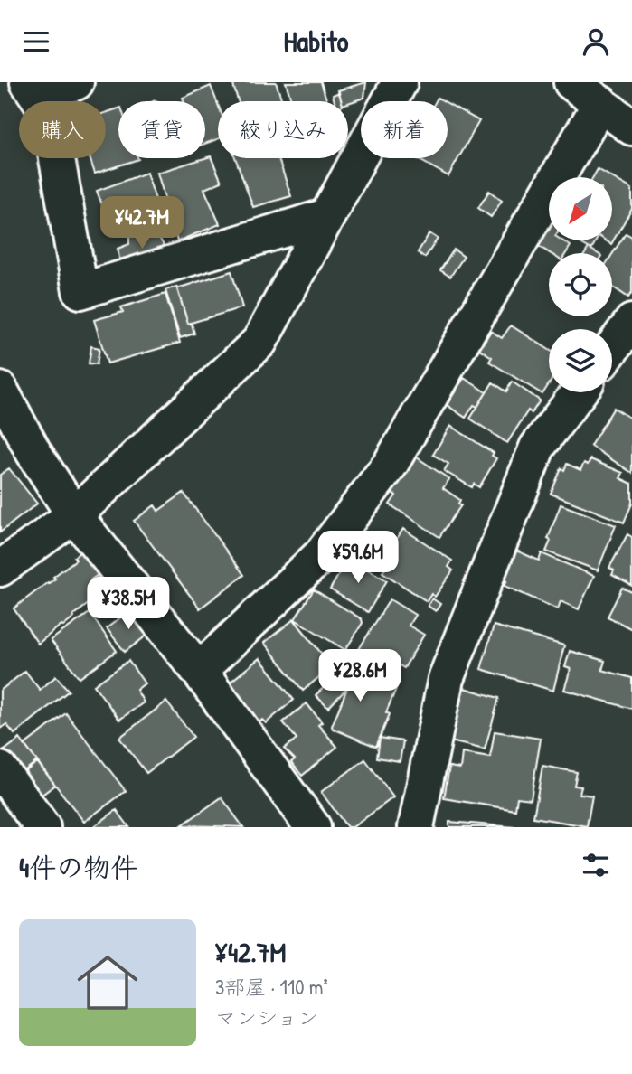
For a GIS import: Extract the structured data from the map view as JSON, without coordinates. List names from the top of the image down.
{
  "north": "bottom left",
  "page": {
    "header": "Habito",
    "chip": [
      "購入",
      "賃貸",
      "絞り込み",
      "新着"
    ],
    "price": [
      "¥42.7M",
      "¥59.6M",
      "¥38.5M",
      "¥28.6M"
    ],
    "heading": "4件の物件",
    "list": [
      {
        "name": "¥42.7M",
        "note": "3部屋 · 110 m² · マンション"
      }
    ]
  }
}
